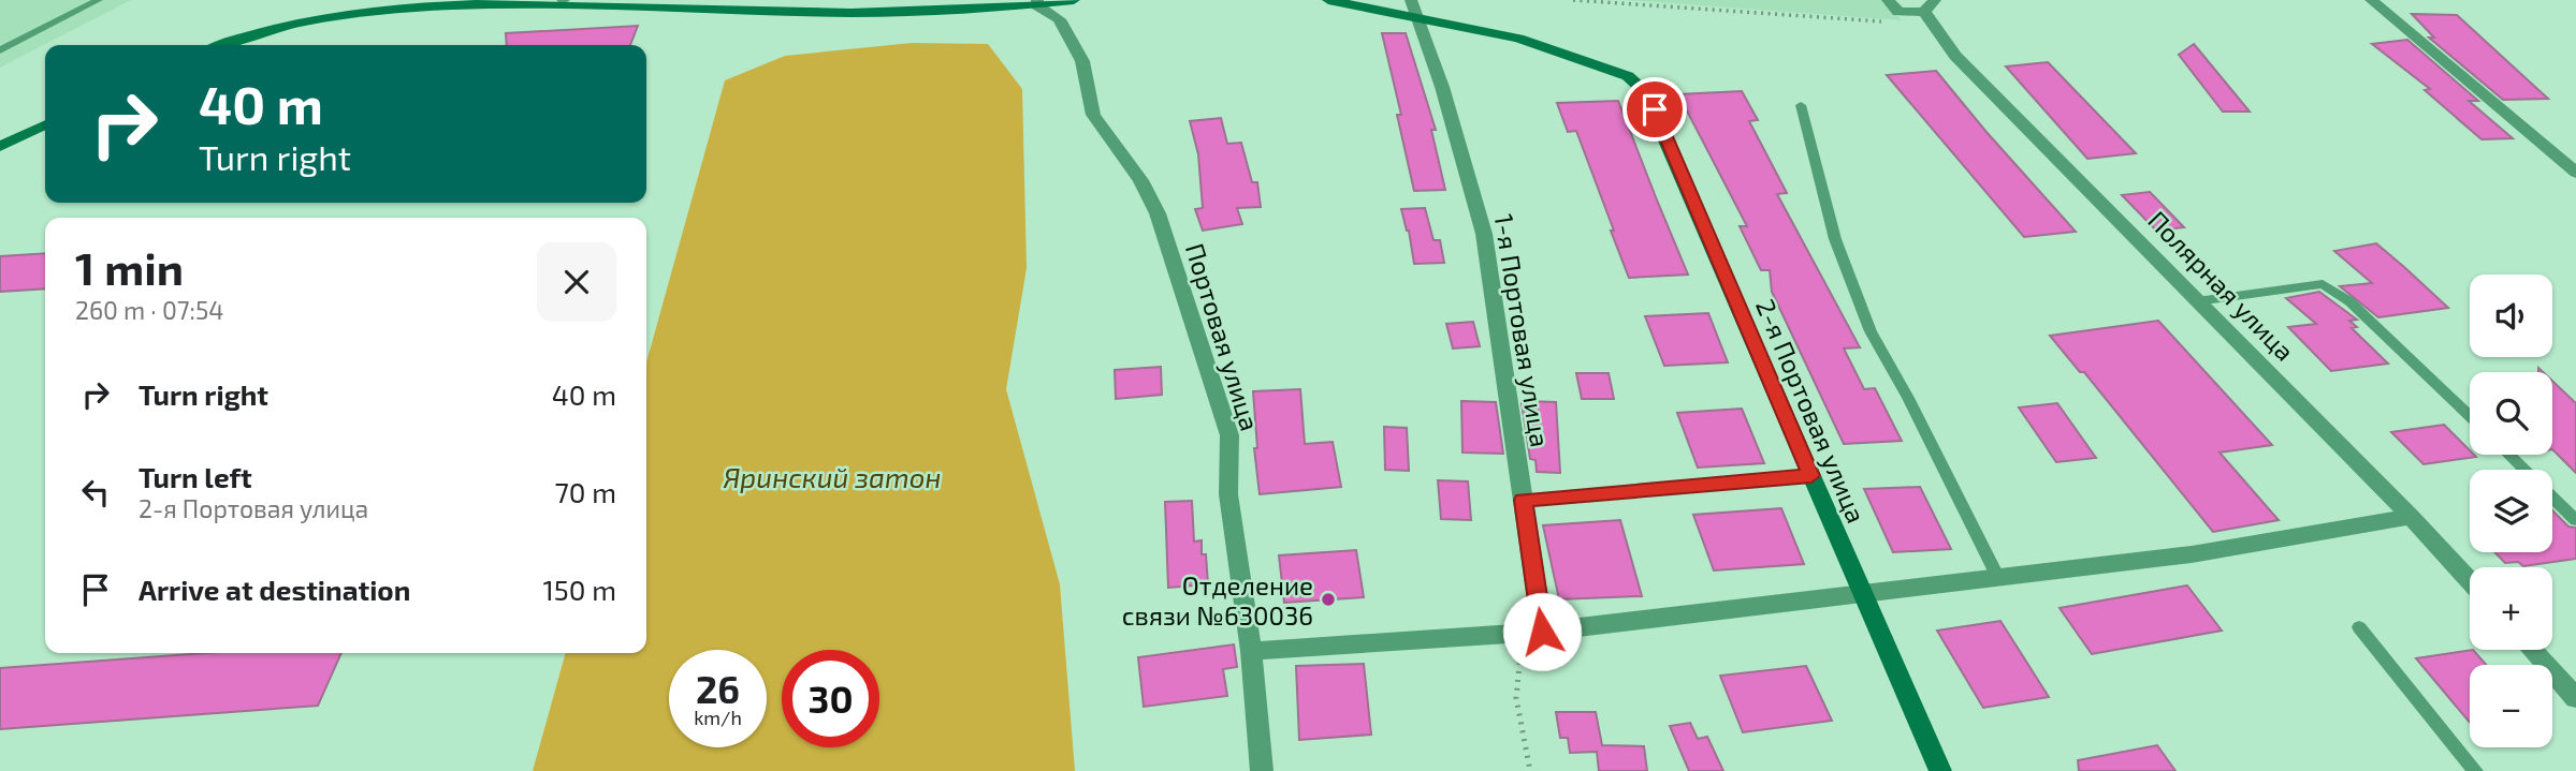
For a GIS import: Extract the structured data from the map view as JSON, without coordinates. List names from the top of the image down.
{
  "streets": {
    "street": [
      "Полярная улица",
      "1-я Портовая улица",
      "Портовая улица",
      "2-я Портовая улица"
    ]
  },
  "crossings": [
    ["1-я Портовая улица", "2-я Портовая улица"]
  ],
  "water": ["Яринский затон"],
  "places": ["Отделение связи №630036"],
  "page": {
    "turn": ["40 m", "Turn right"],
    "heading": ["1 min", "260 m · 07:54"],
    "map_buttons": ["+", "−"],
    "list": [
      {
        "name": "Turn right",
        "value": "40 m"
      },
      {
        "name": "Turn left",
        "note": "2-я Портовая улица",
        "value": "70 m"
      },
      {
        "name": "Arrive at destination",
        "value": "150 m"
      }
    ],
    "speed": "26 km/h",
    "limit": "30"
  }
}
